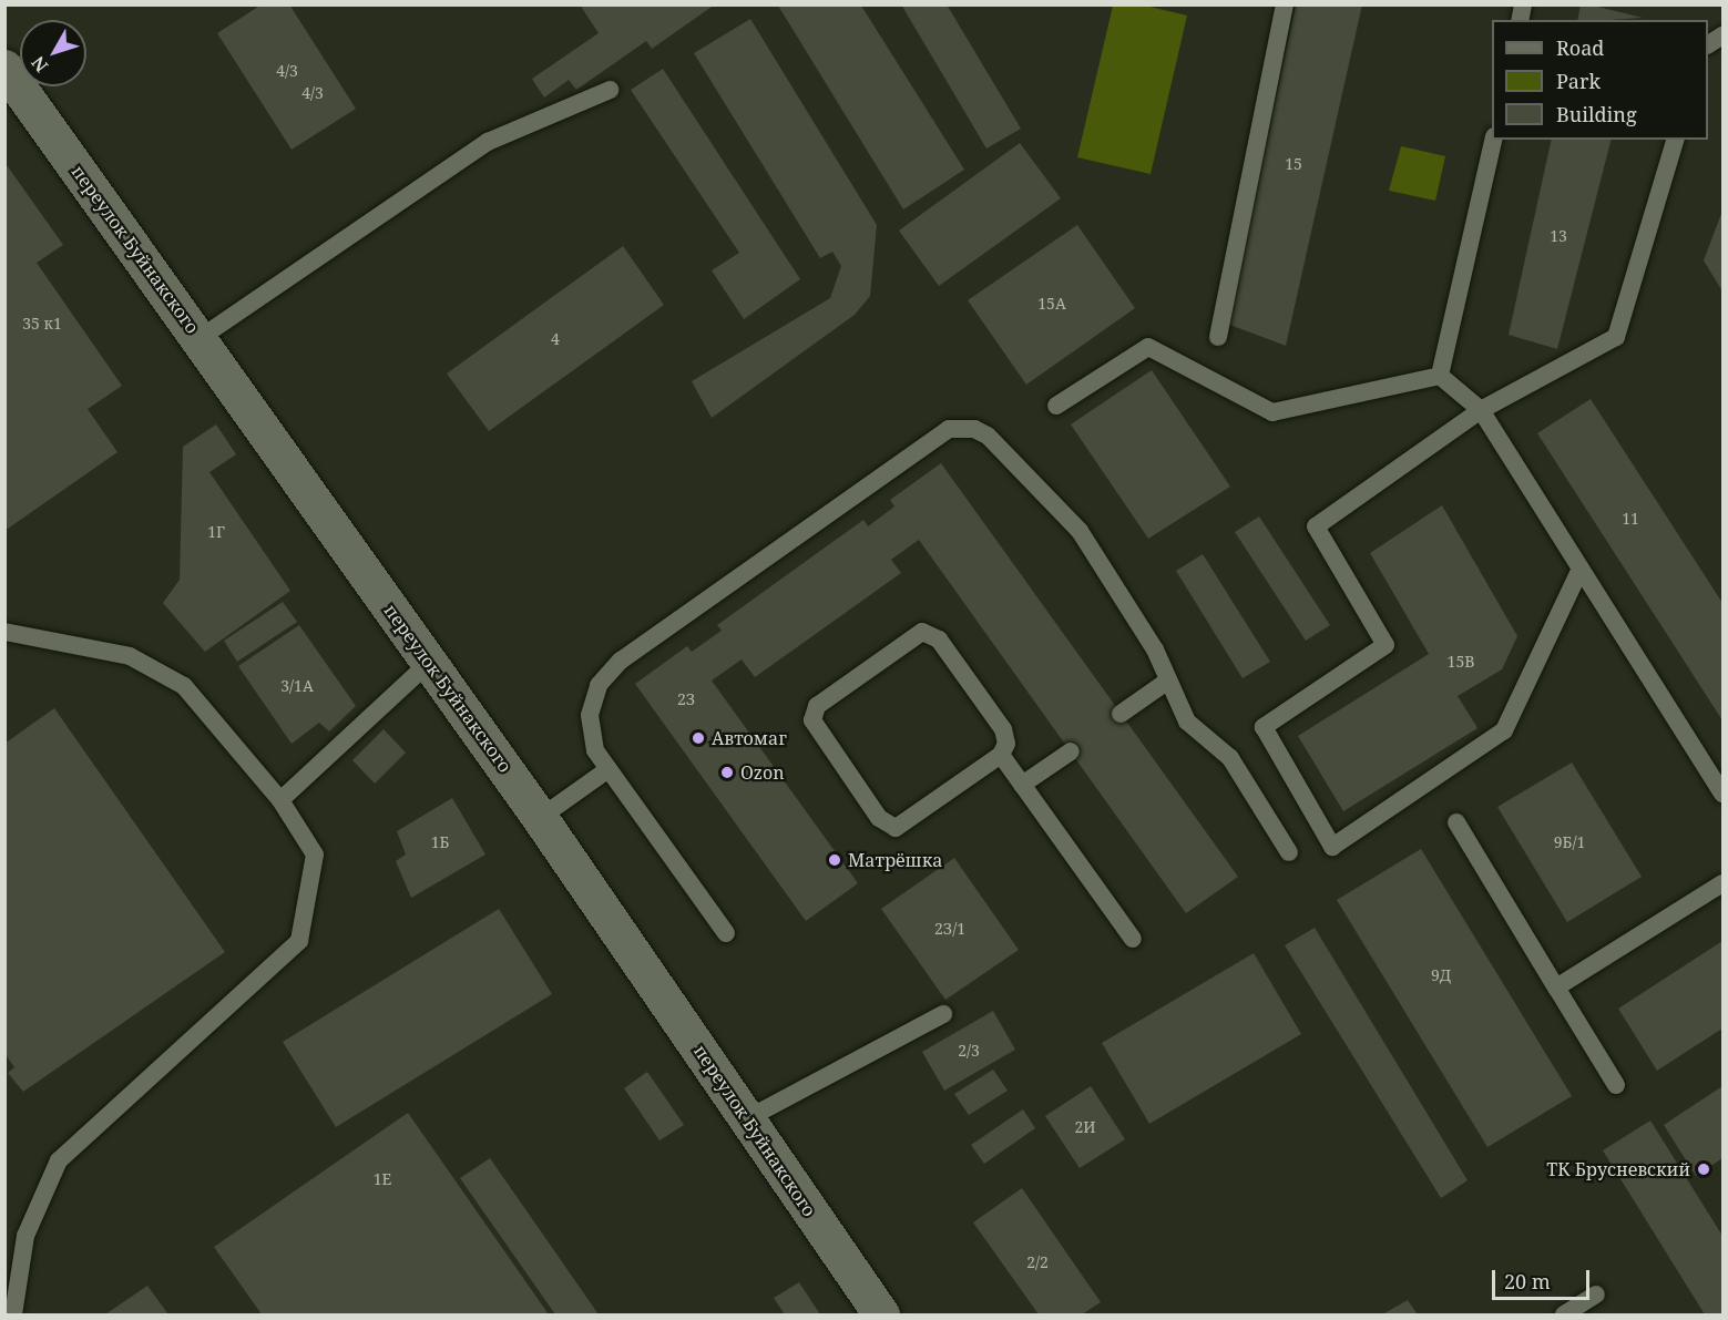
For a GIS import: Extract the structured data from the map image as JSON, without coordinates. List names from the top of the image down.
{
  "streets": {
    "street": ["переулок Буйнакского"]
  },
  "places": [
    "Автомаг",
    "Ozon",
    "Матрёшка",
    "ТК Брусневский"
  ],
  "house_numbers": [
    "4/3",
    "4/3",
    "15",
    "13",
    "15А",
    "35 к1",
    "4",
    "11",
    "1Г",
    "15В",
    "3/1А",
    "2З",
    "1Б",
    "9Б/1",
    "2З/1",
    "9Д",
    "2/3",
    "2И",
    "1Е",
    "2/2"
  ],
  "legend": ["Road", "Park", "Building"],
  "scale_bar": "20 m",
  "north": "bottom left"
}
